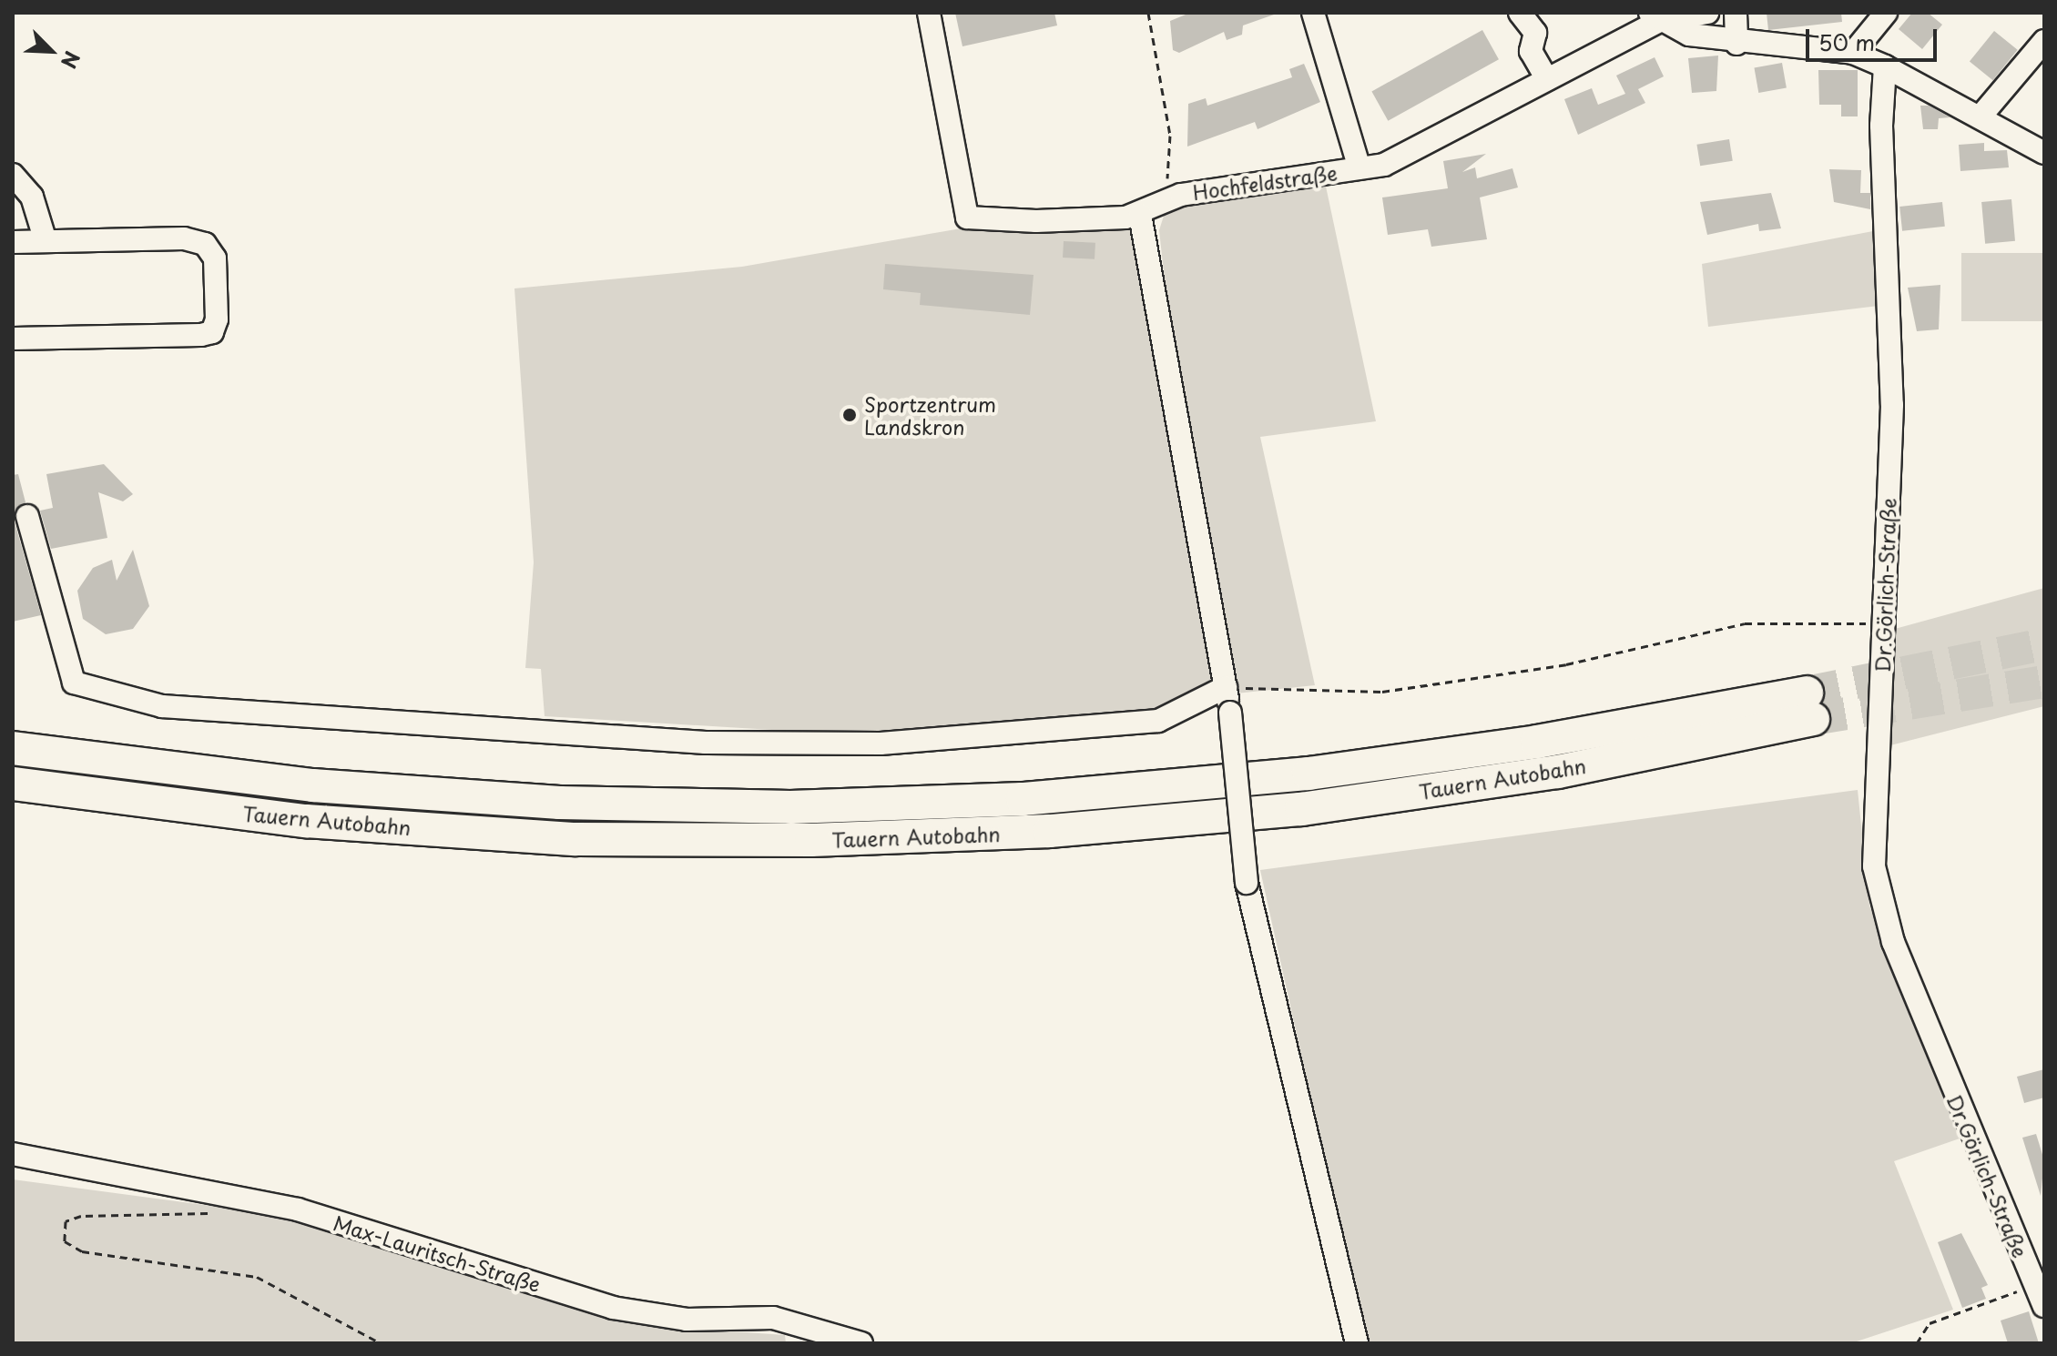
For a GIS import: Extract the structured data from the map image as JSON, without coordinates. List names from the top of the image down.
{
  "streets": {
    "highway": ["Tauern Autobahn"],
    "street": ["Hochfeldstraße", "Dr.Görlich-Straße", "Max-Lauritsch-Straße"]
  },
  "places": ["Sportzentrum Landskron"],
  "scale_bar": "50 m",
  "north": "bottom right"
}
